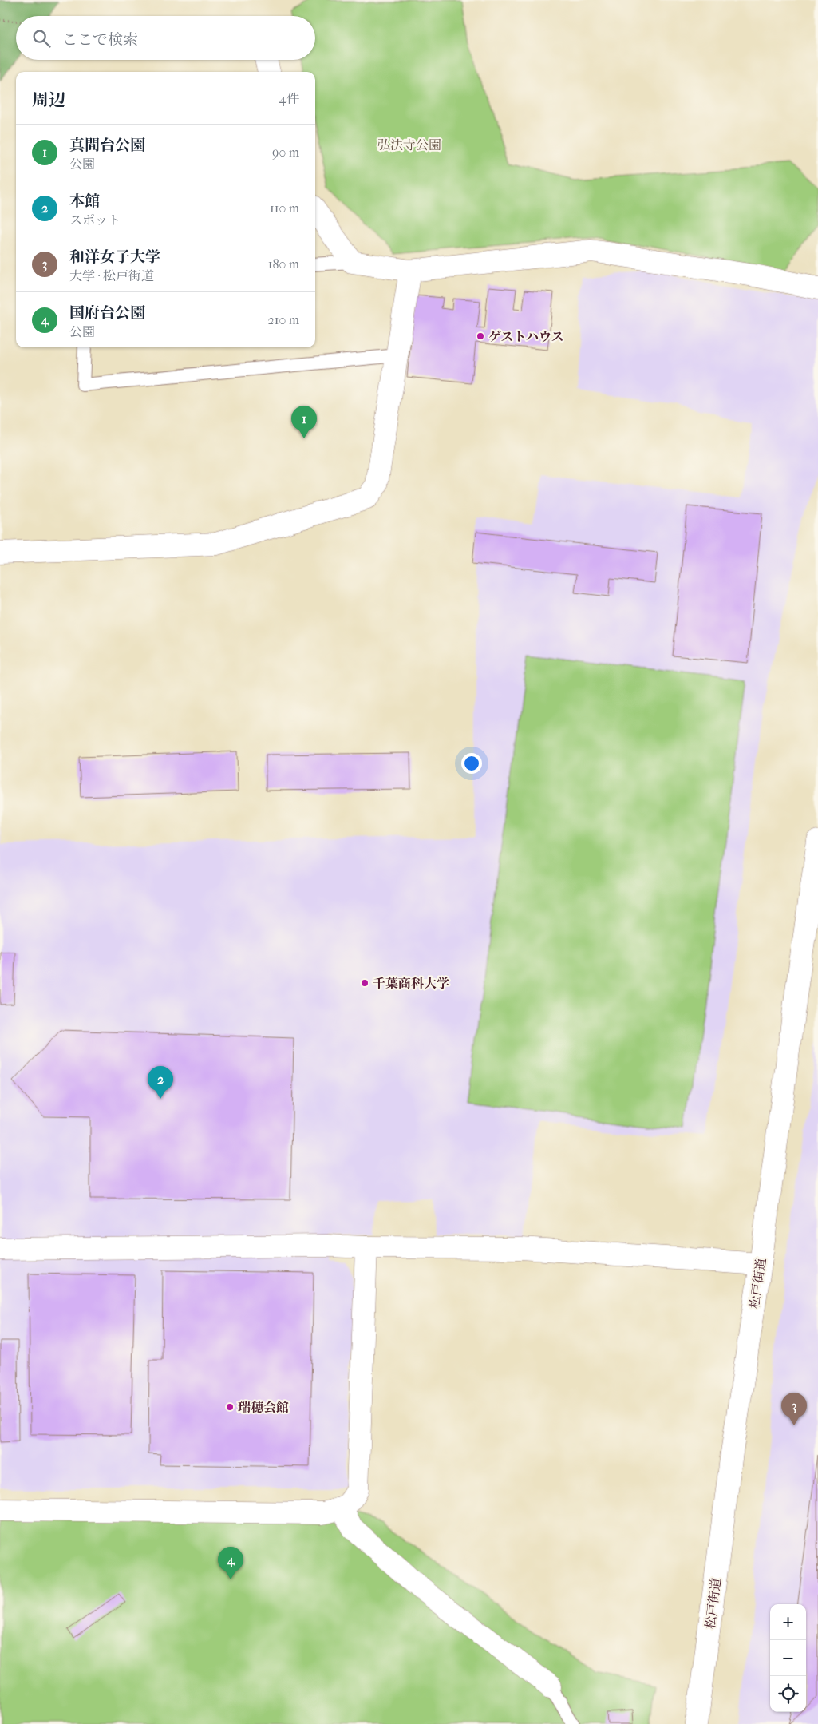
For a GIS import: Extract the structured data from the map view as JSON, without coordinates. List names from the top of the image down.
{
  "streets": {
    "street": ["松戸街道"]
  },
  "parks": ["弘法寺公園"],
  "places": ["ゲストハウス", "千葉商科大学", "瑞穂会館"],
  "page": {
    "search": "ここで検索",
    "heading": ["周辺", "4件"],
    "list": [
      {
        "mark": "1",
        "name": "真間台公園",
        "note": "公園",
        "value": "90 m"
      },
      {
        "mark": "2",
        "name": "本館",
        "note": "スポット",
        "value": "110 m"
      },
      {
        "mark": "3",
        "name": "和洋女子大学",
        "note": "大学 · 松戸街道",
        "value": "180 m"
      },
      {
        "mark": "4",
        "name": "国府台公園",
        "note": "公園",
        "value": "210 m"
      }
    ],
    "pins": [
      "1",
      "2",
      "3",
      "4"
    ],
    "map_buttons": ["+", "−"]
  }
}
